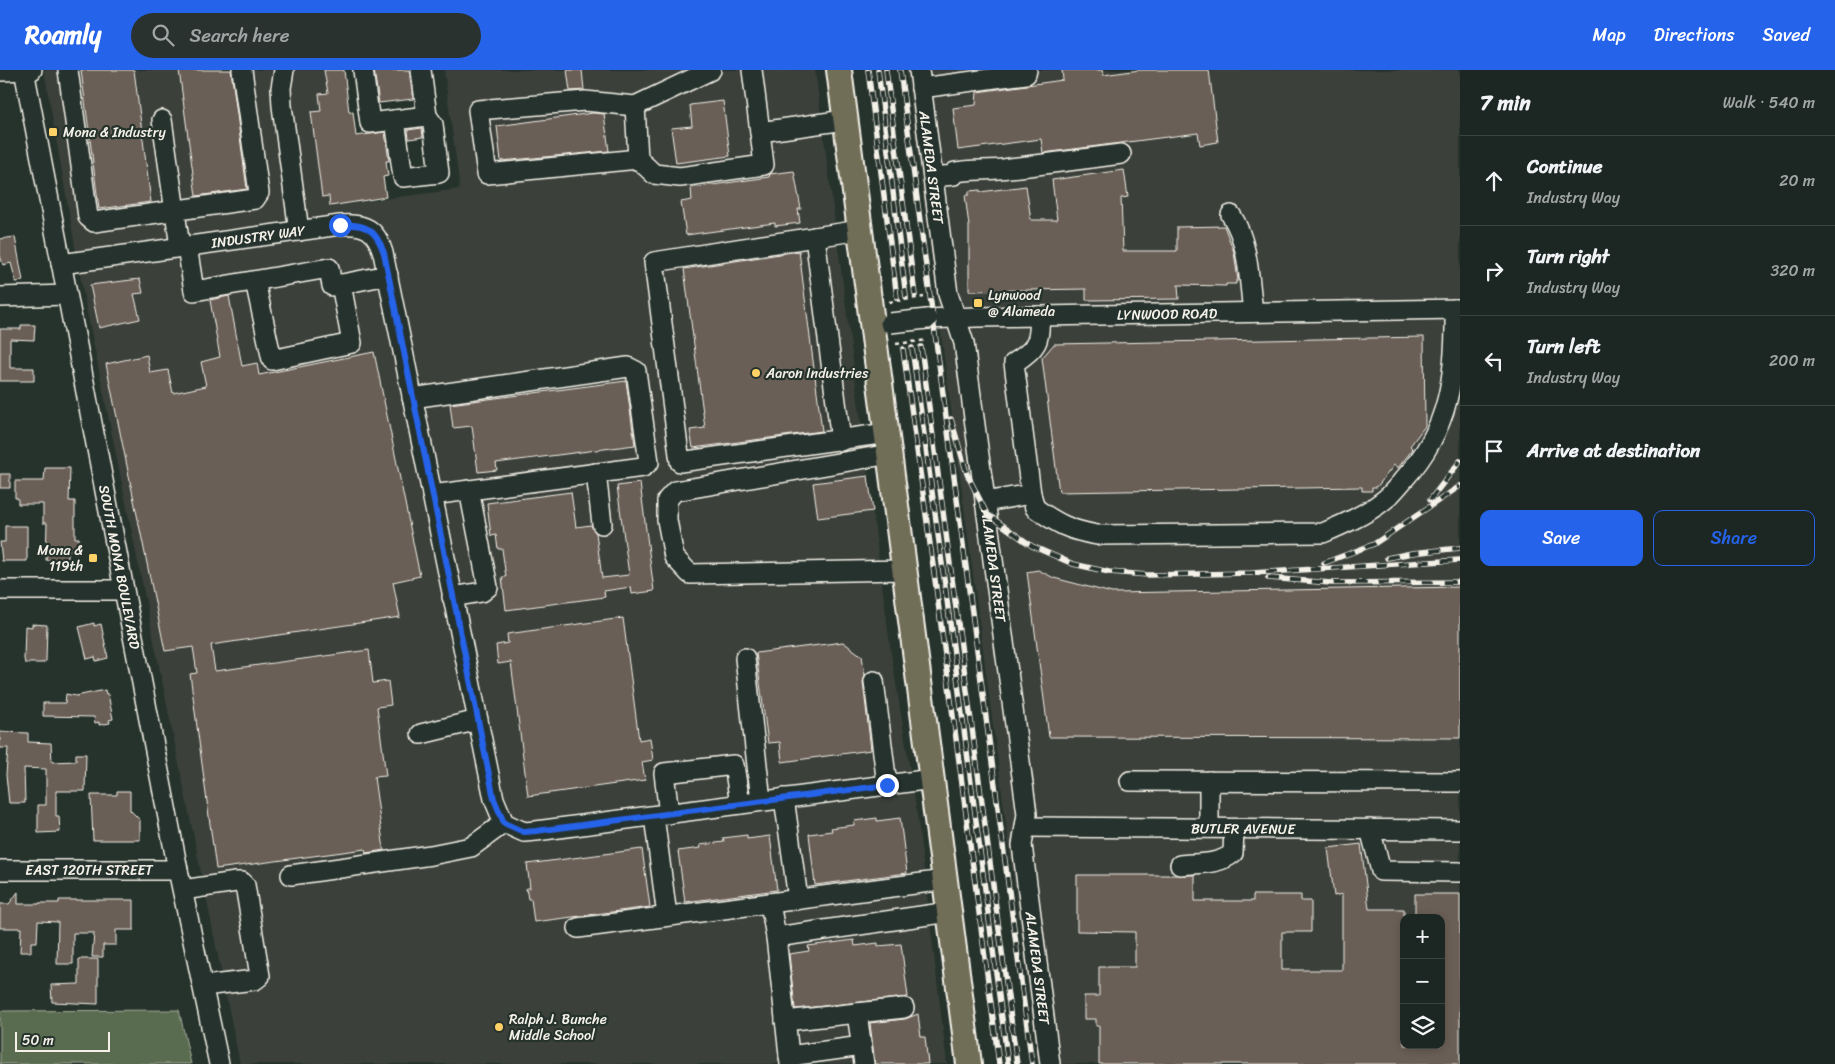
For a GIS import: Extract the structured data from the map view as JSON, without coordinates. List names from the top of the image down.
{
  "streets": {
    "street": [
      "ALAMEDA STREET",
      "INDUSTRY WAY",
      "LYNWOOD ROAD",
      "SOUTH MONA BOULEVARD",
      "BUTLER AVENUE",
      "EAST 120TH STREET"
    ]
  },
  "crossings": [
    ["ALAMEDA STREET", "LYNWOOD ROAD"],
    ["ALAMEDA STREET", "BUTLER AVENUE"],
    ["INDUSTRY WAY", "SOUTH MONA BOULEVARD"],
    ["SOUTH MONA BOULEVARD", "EAST 120TH STREET"]
  ],
  "places": {
    "transit": ["Mona & Industry", "Lynwood @ Alameda", "Mona & 119th"],
    "other": ["Aaron Industries", "Ralph J. Bunche Middle School"]
  },
  "scale_bar": "50 m",
  "page": {
    "header": "Roamly",
    "search": "Search here",
    "nav": ["Map", "Directions", "Saved"],
    "heading": ["7 min", "Walk · 540 m"],
    "list": [
      ["Continue", "Industry Way", "20 m"],
      ["Turn right", "Industry Way", "320 m"],
      ["Turn left", "Industry Way", "200 m"],
      "Arrive at destination"
    ],
    "buttons": ["Save", "Share"],
    "map_buttons": ["+", "−"],
    "scale": "50 m"
  }
}
